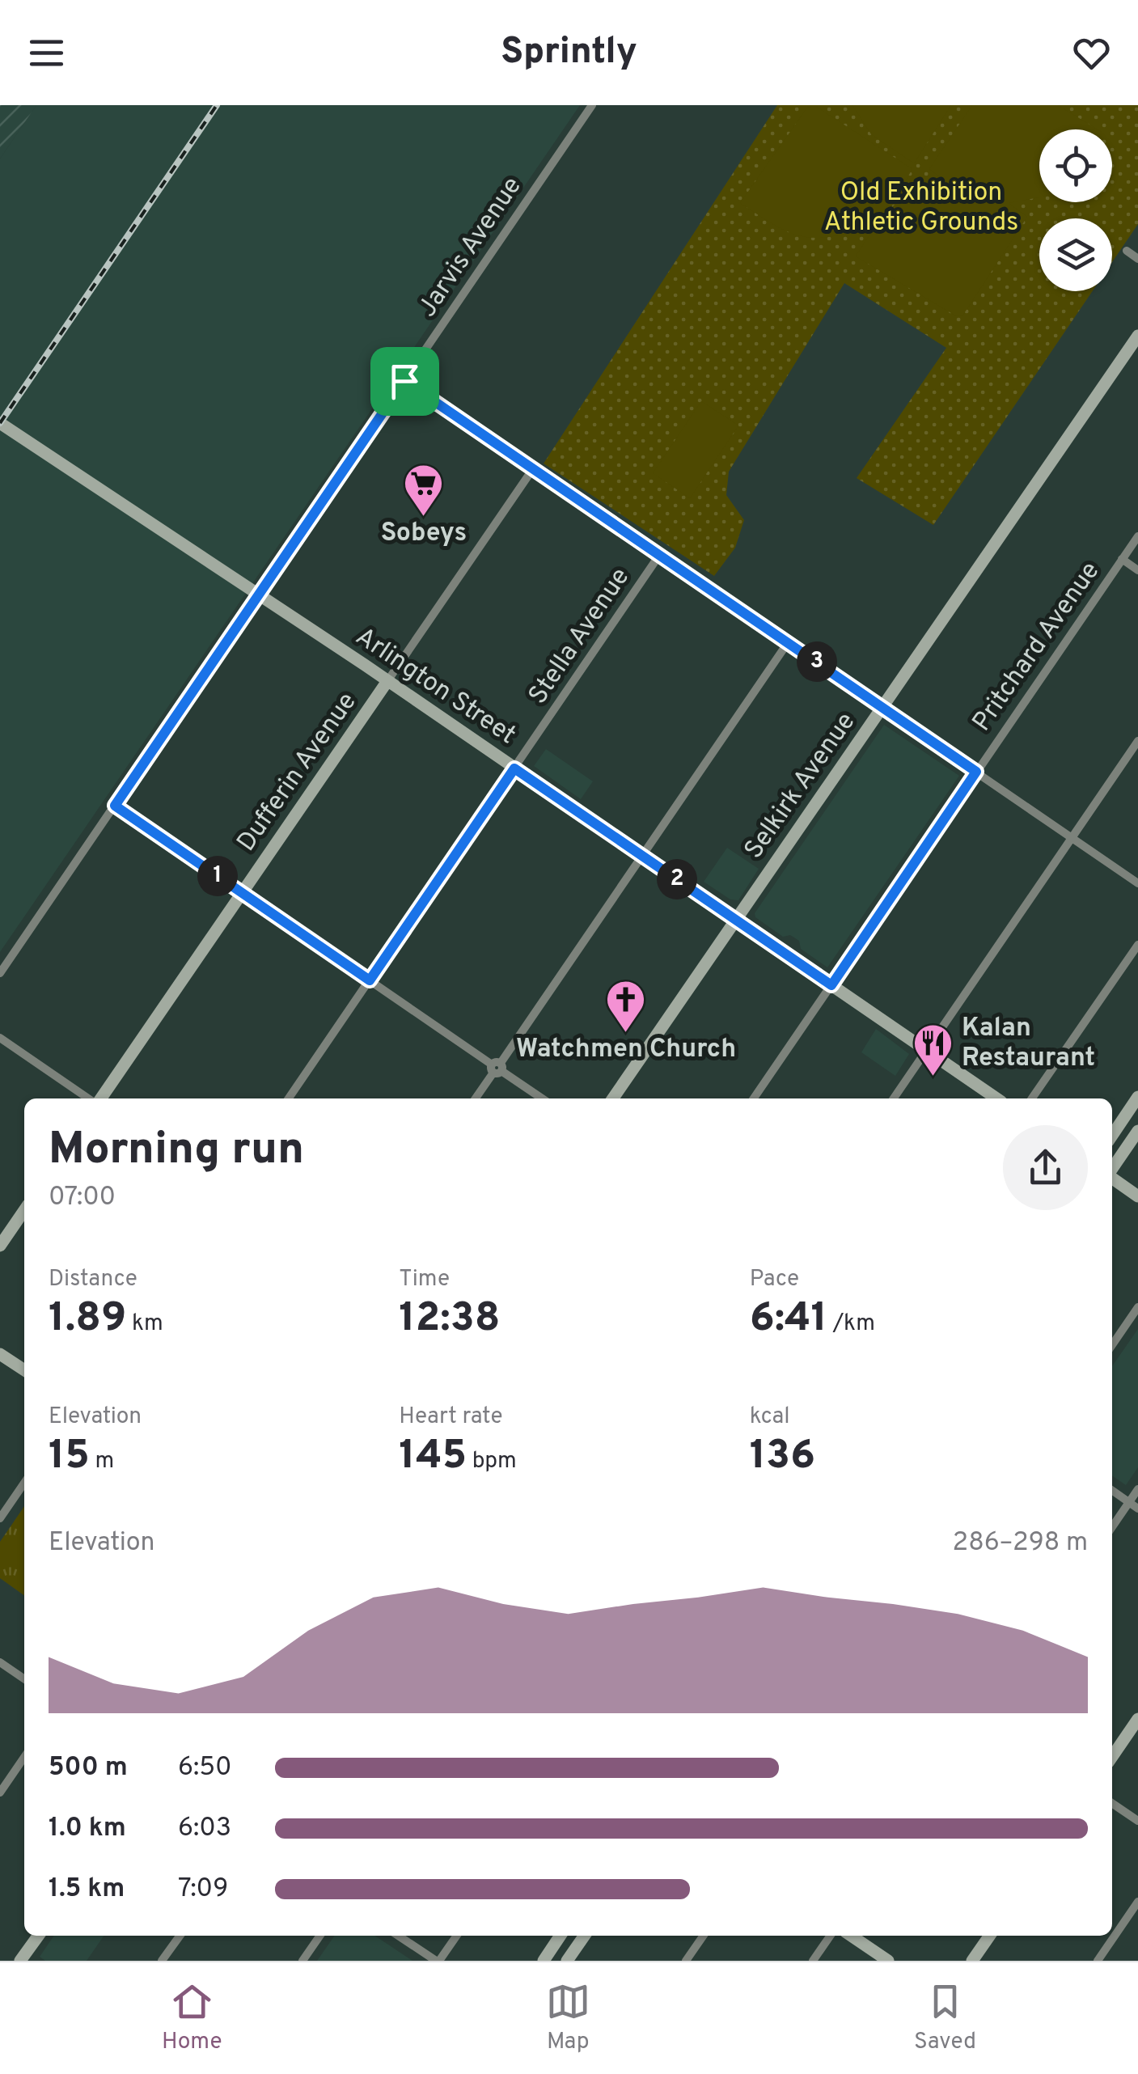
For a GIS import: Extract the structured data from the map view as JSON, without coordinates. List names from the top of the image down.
{
  "streets": {
    "main road": ["Arlington Street", "Dufferin Avenue", "Selkirk Avenue"],
    "street": ["Jarvis Avenue", "Stella Avenue", "Pritchard Avenue"]
  },
  "crossings": [
    ["Stella Avenue", "Arlington Street"],
    ["Pritchard Avenue", "Arlington Street"],
    ["Arlington Street", "Dufferin Avenue"],
    ["Arlington Street", "Selkirk Avenue"]
  ],
  "parks": ["Old Exhibition Athletic Grounds"],
  "places": {
    "supermarket": ["Sobeys"],
    "church": ["Watchmen Church"],
    "restaurant": ["Kalan Restaurant"]
  },
  "page": {
    "header": "Sprintly",
    "pins": ["3", "1", "2"],
    "heading": ["Morning run", "07:00"],
    "stats": [
      ["Distance", "1.89 km"],
      ["Time", "12:38"],
      ["Pace", "6:41 /km"],
      ["Elevation", "15 m"],
      ["Heart rate", "145 bpm"],
      ["kcal", "136"]
    ],
    "chart": ["Elevation", "286–298 m"],
    "list": [
      {
        "name": "500 m",
        "note": "6:50"
      },
      {
        "name": "1.0 km",
        "note": "6:03"
      },
      {
        "name": "1.5 km",
        "note": "7:09"
      }
    ],
    "tabs": ["Home", "Map", "Saved"]
  }
}
